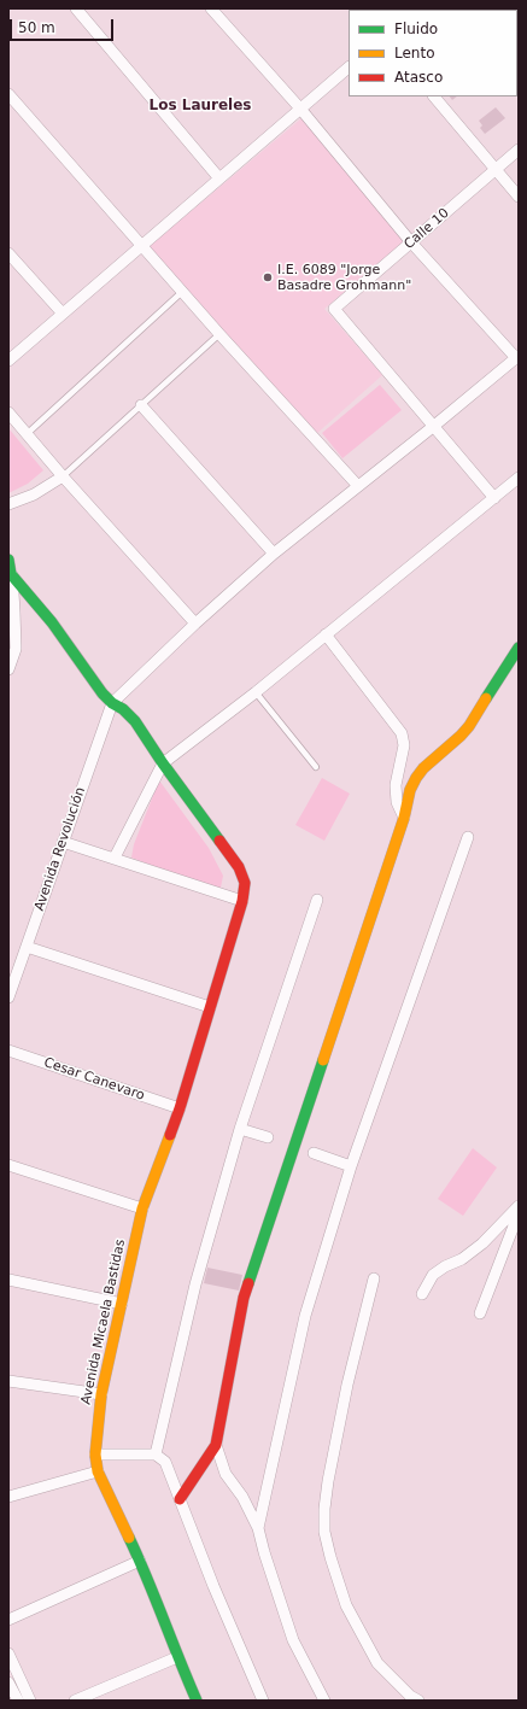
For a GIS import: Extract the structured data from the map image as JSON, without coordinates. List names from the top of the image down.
{
  "streets": {
    "street": [
      "Calle 10",
      "Avenida Revolución",
      "Cesar Canevaro",
      "Avenida Micaela Bastidas"
    ]
  },
  "crossings": [
    ["Avenida Revolución", "Avenida Micaela Bastidas"],
    ["Cesar Canevaro", "Avenida Micaela Bastidas"]
  ],
  "districts": ["Los Laureles"],
  "places": ["I.E. 6089 \"Jorge Basadre Grohmann\""],
  "legend": ["Fluido", "Lento", "Atasco"],
  "scale_bar": "50 m"
}
